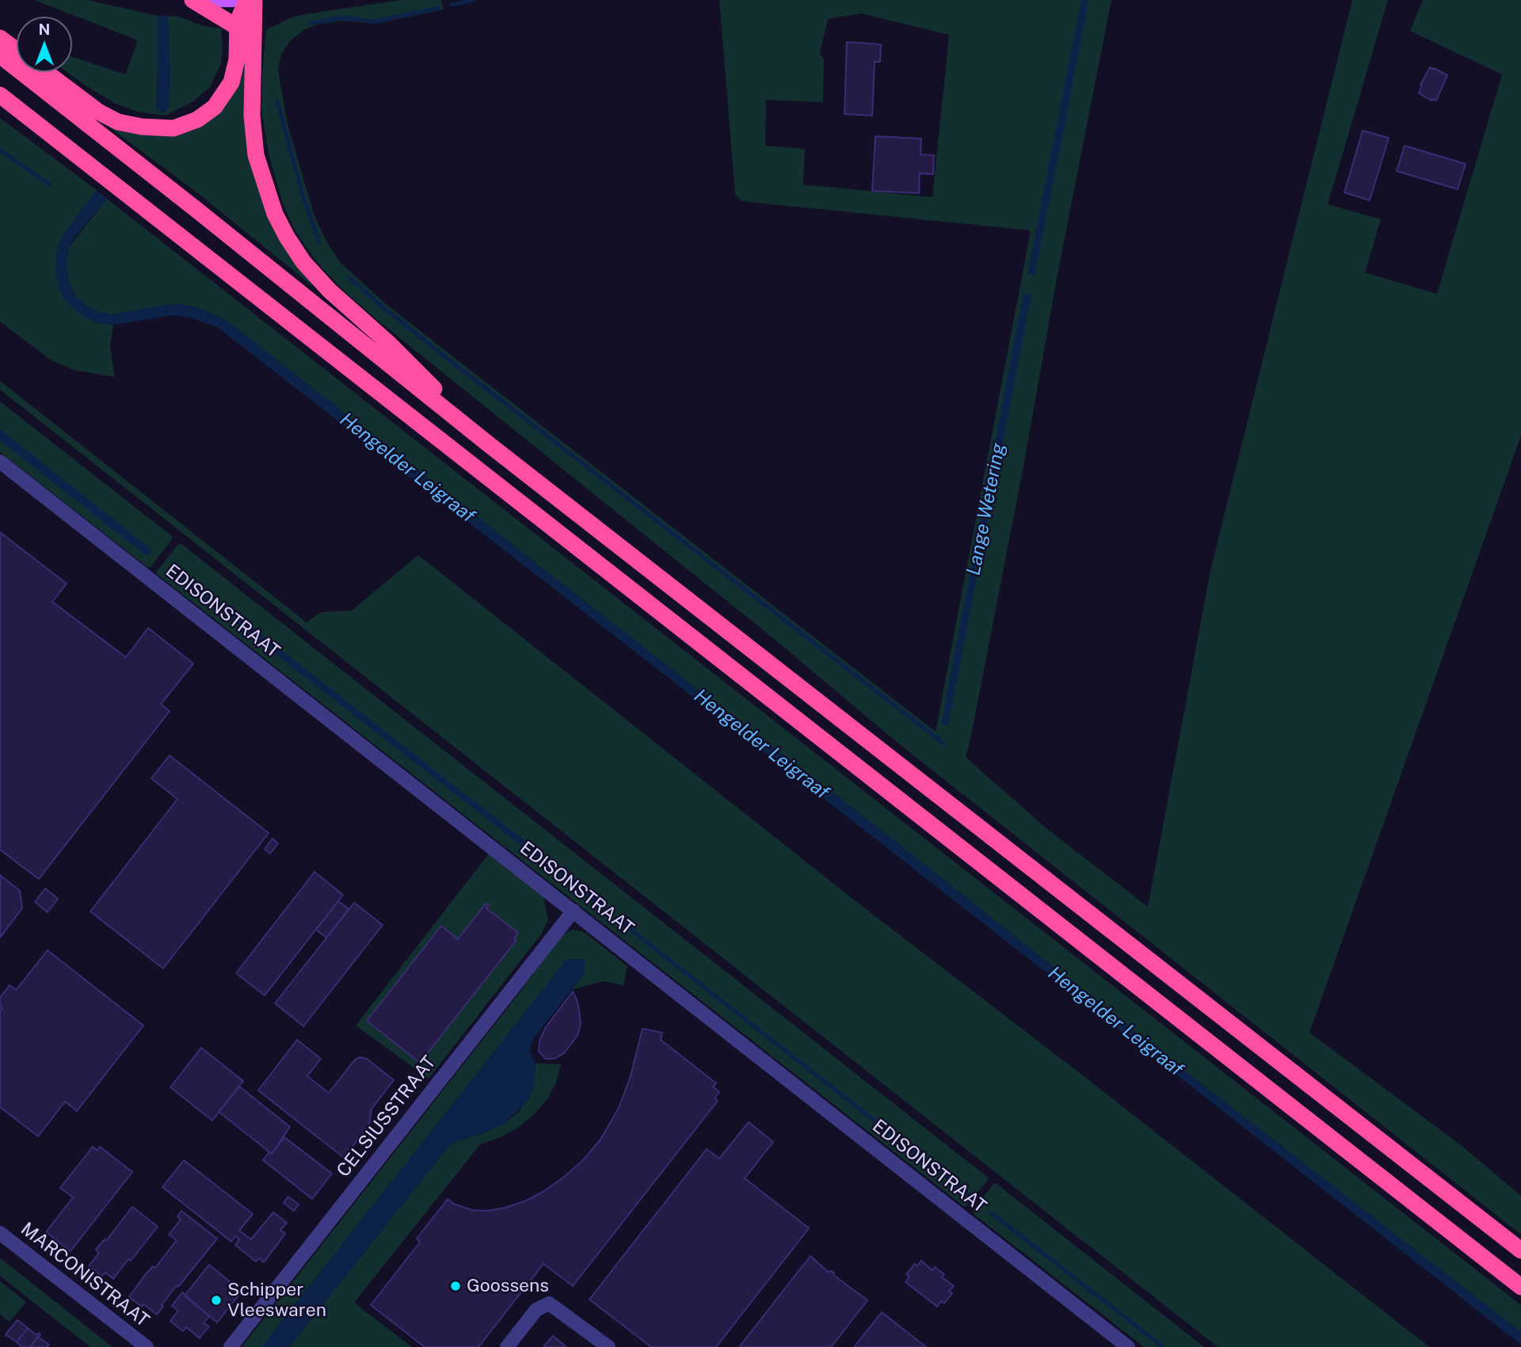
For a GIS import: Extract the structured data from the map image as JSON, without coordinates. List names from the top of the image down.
{
  "streets": {
    "street": ["EDISONSTRAAT", "CELSIUSSTRAAT", "MARCONISTRAAT"]
  },
  "crossings": [
    ["EDISONSTRAAT", "CELSIUSSTRAAT"]
  ],
  "water": ["Hengelder Leigraaf", "Lange Wetering"],
  "places": ["Goossens", "Schipper Vleeswaren"],
  "north": "top"
}
